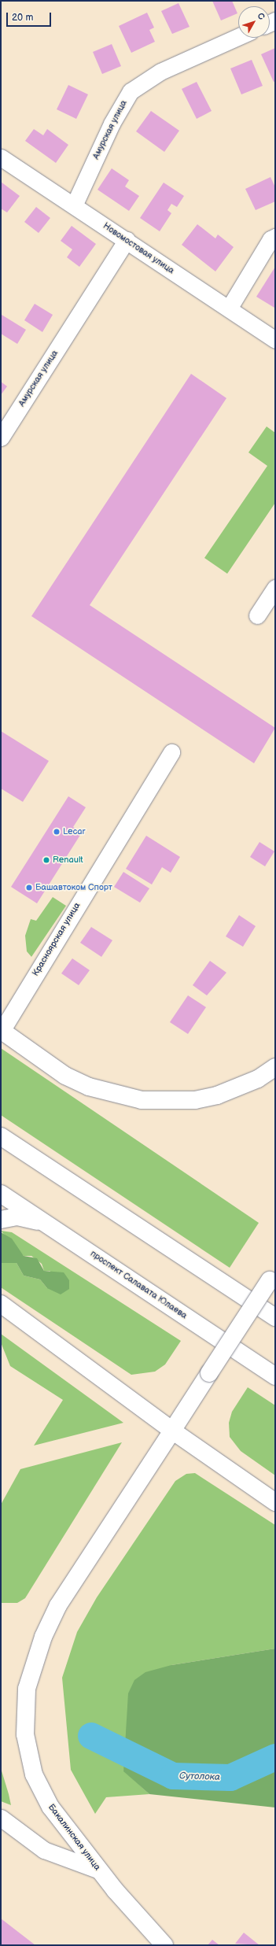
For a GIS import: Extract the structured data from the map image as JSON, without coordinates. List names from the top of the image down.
{
  "streets": {
    "main road": ["проспект Салавата Юлаева", "Бакалинская улица"],
    "street": ["Амурская улица", "Новомостовая улица", "Красноярская улица"]
  },
  "crossings": [
    ["Амурская улица", "Новомостовая улица"]
  ],
  "water": ["Сутолока"],
  "places": ["Lecar", "Renault", "Башавтоком Спорт"],
  "scale_bar": "20 m",
  "north": "top right"
}
